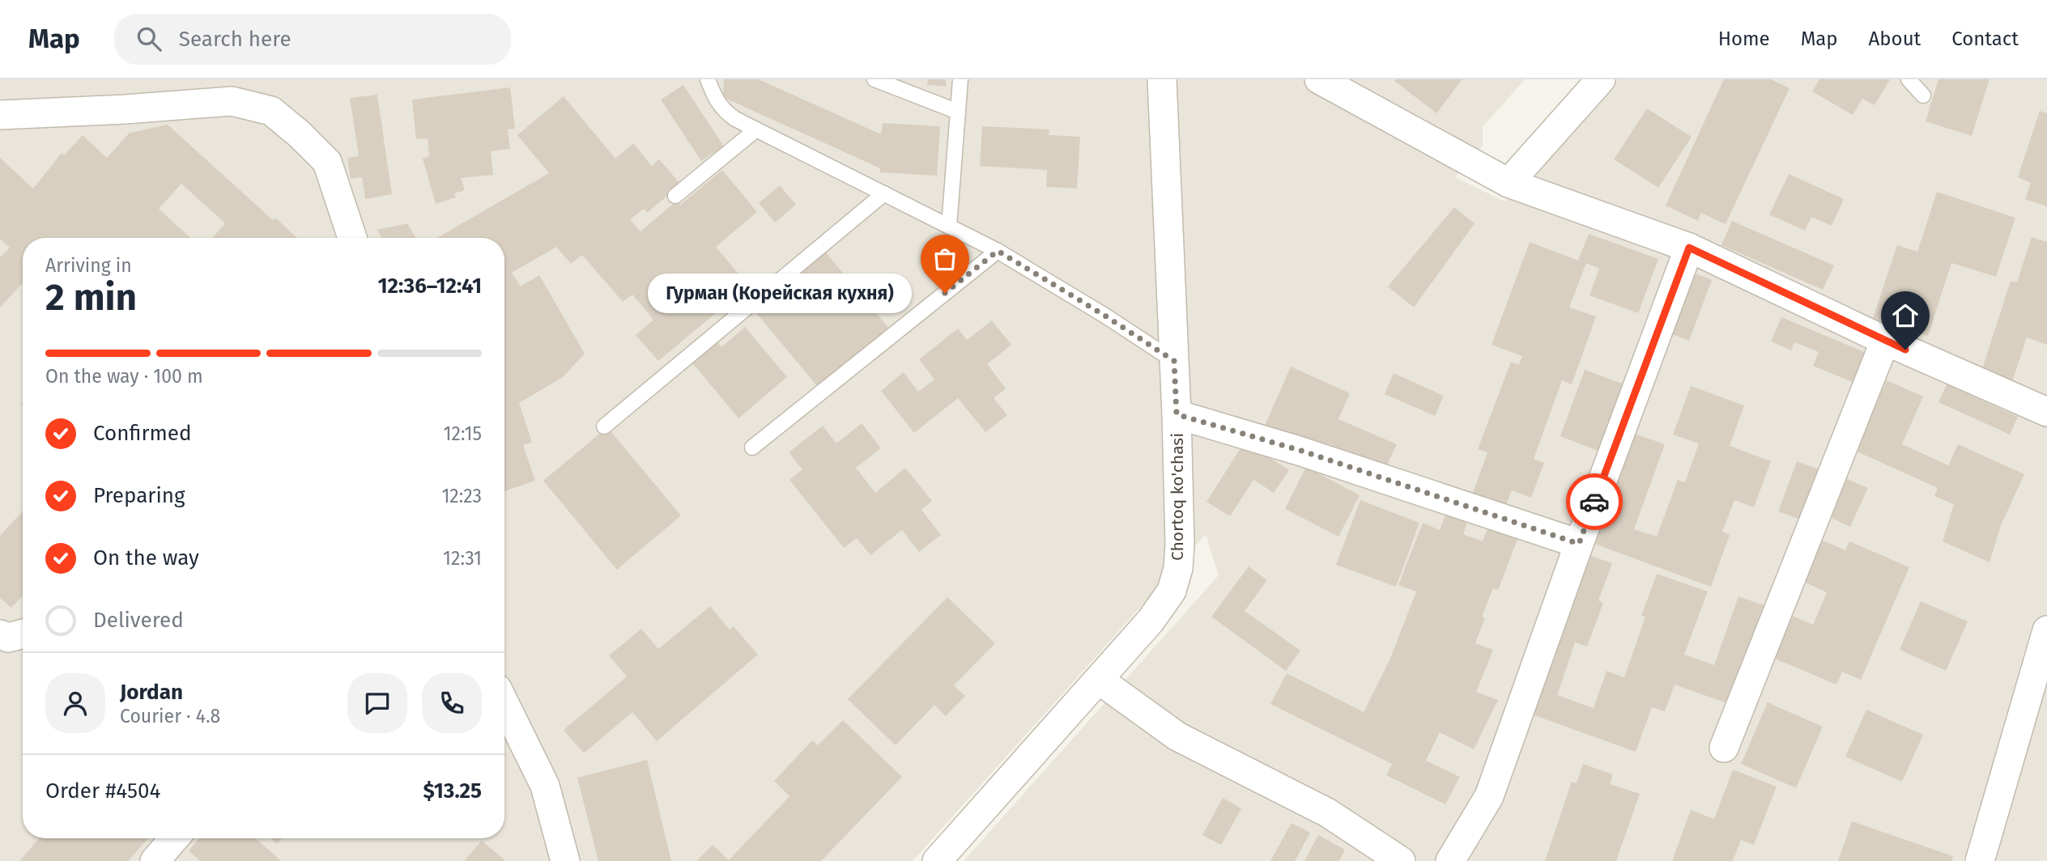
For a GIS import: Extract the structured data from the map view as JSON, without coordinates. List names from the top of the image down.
{
  "streets": {
    "street": ["Chortoq ko'chasi"]
  },
  "places": ["Гурман (Корейская кухня)"],
  "page": {
    "header": "Map",
    "search": "Search here",
    "nav": [
      "Home",
      "Map",
      "About",
      "Contact"
    ],
    "heading": ["2 min", "Arriving in", "12:36–12:41"],
    "panel": [
      "Jordan",
      "Courier · 4.8",
      "Order #4504",
      "$13.25"
    ],
    "bubble": "Гурман (Корейская кухня)",
    "bar": "On the way · 100 m",
    "list": [
      ["Confirmed", "12:15"],
      ["Preparing", "12:23"],
      ["On the way", "12:31"],
      "Delivered"
    ]
  }
}
